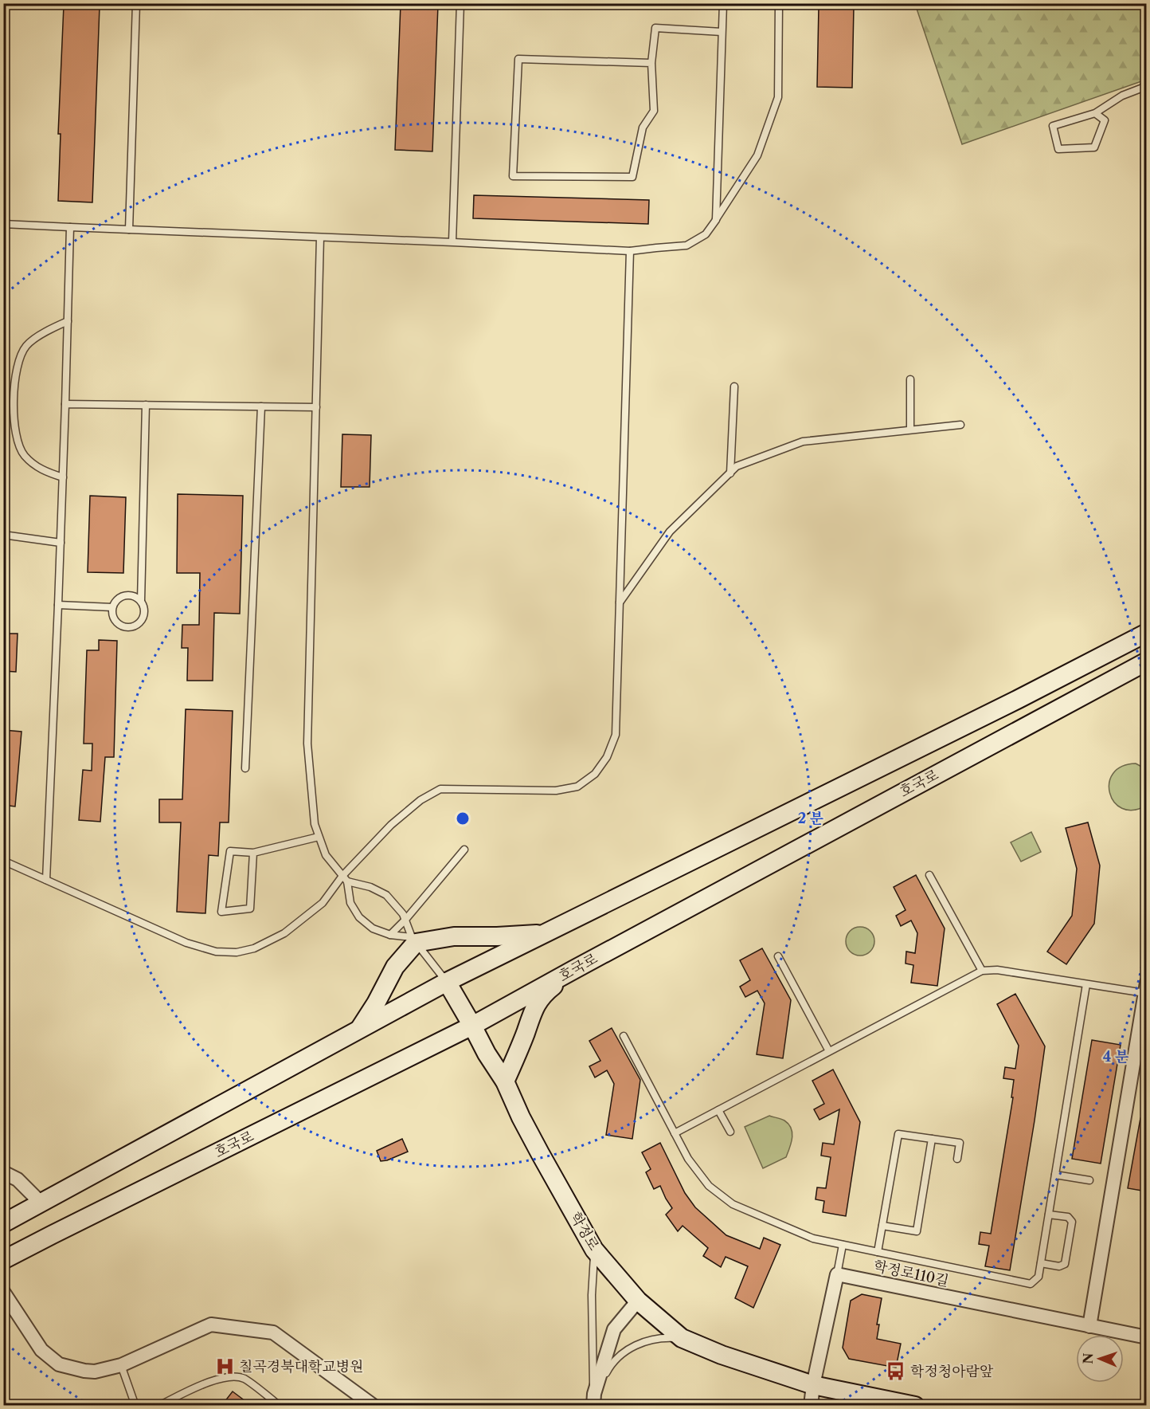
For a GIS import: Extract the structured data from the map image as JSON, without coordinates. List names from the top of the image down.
{
  "streets": {
    "main road": ["호국로", "학정로"],
    "street": ["학정로110길"]
  },
  "crossings": [
    ["호국로", "학정로"]
  ],
  "places": {
    "hospital": ["칠곡경북대학교병원"],
    "bus stop": ["학정청아람앞"]
  },
  "north": "left",
  "rings": ["2 분", "4 분"]
}
